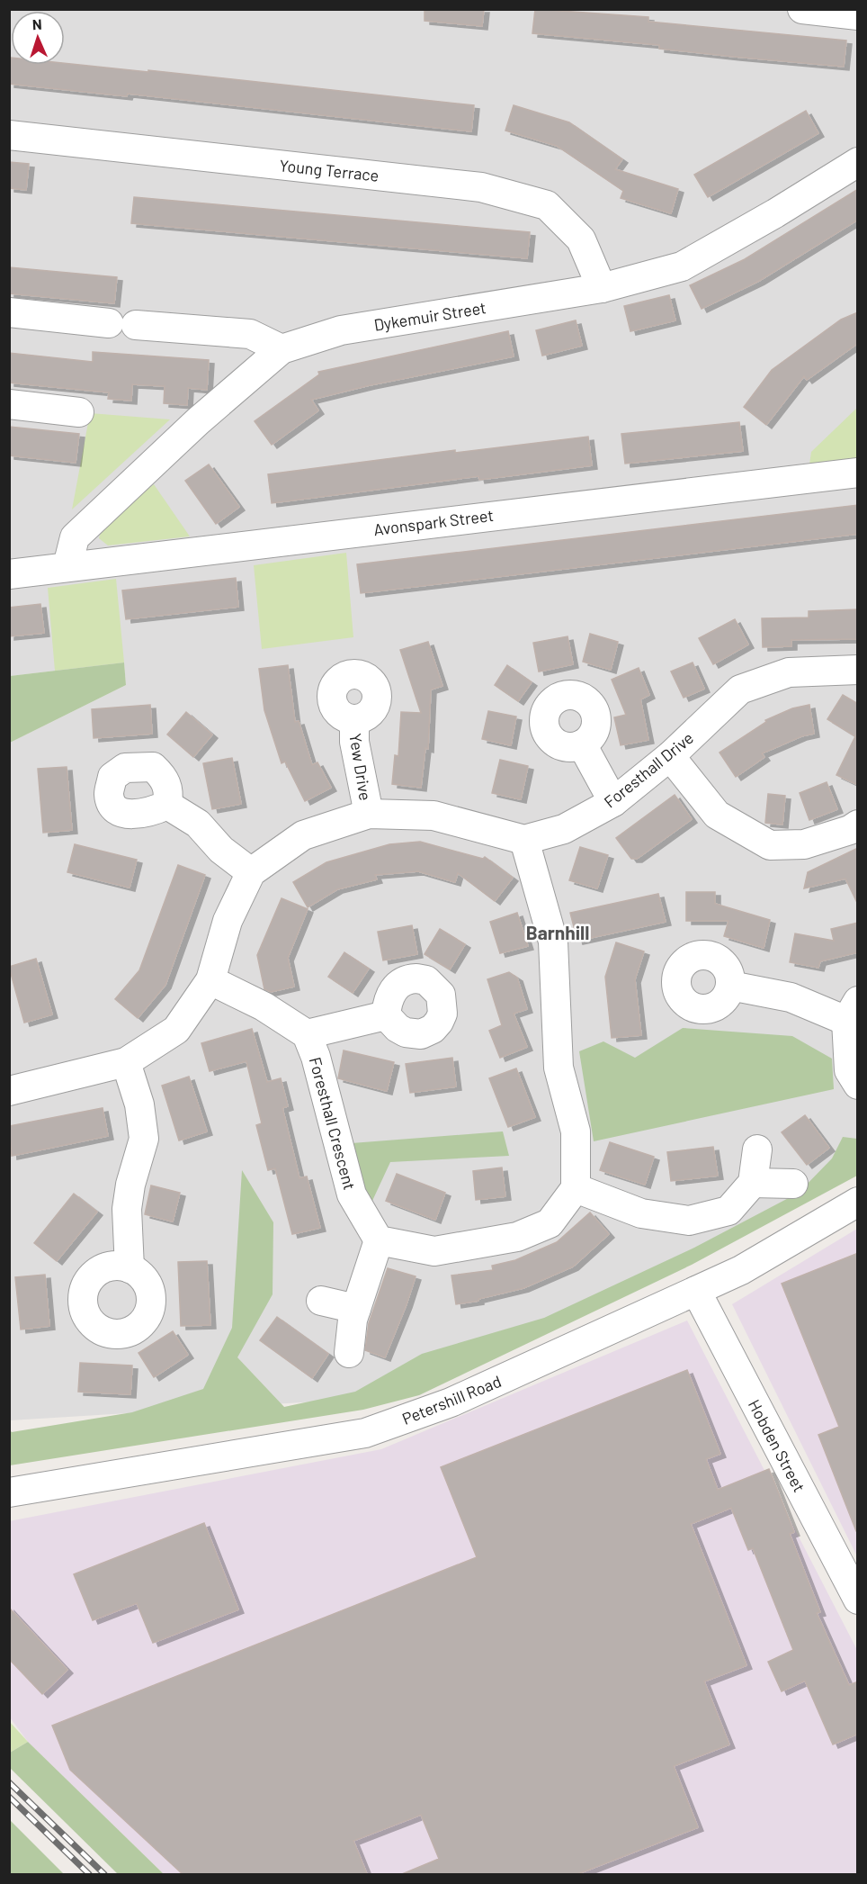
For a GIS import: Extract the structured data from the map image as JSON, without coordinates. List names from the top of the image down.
{
  "streets": {
    "street": [
      "Young Terrace",
      "Dykemuir Street",
      "Avonspark Street",
      "Yew Drive",
      "Foresthall Drive",
      "Foresthall Crescent",
      "Petershill Road",
      "Hobden Street"
    ]
  },
  "crossings": [
    ["Young Terrace", "Dykemuir Street"],
    ["Dykemuir Street", "Avonspark Street"],
    ["Petershill Road", "Hobden Street"]
  ],
  "districts": ["Barnhill"],
  "north": "top"
}
